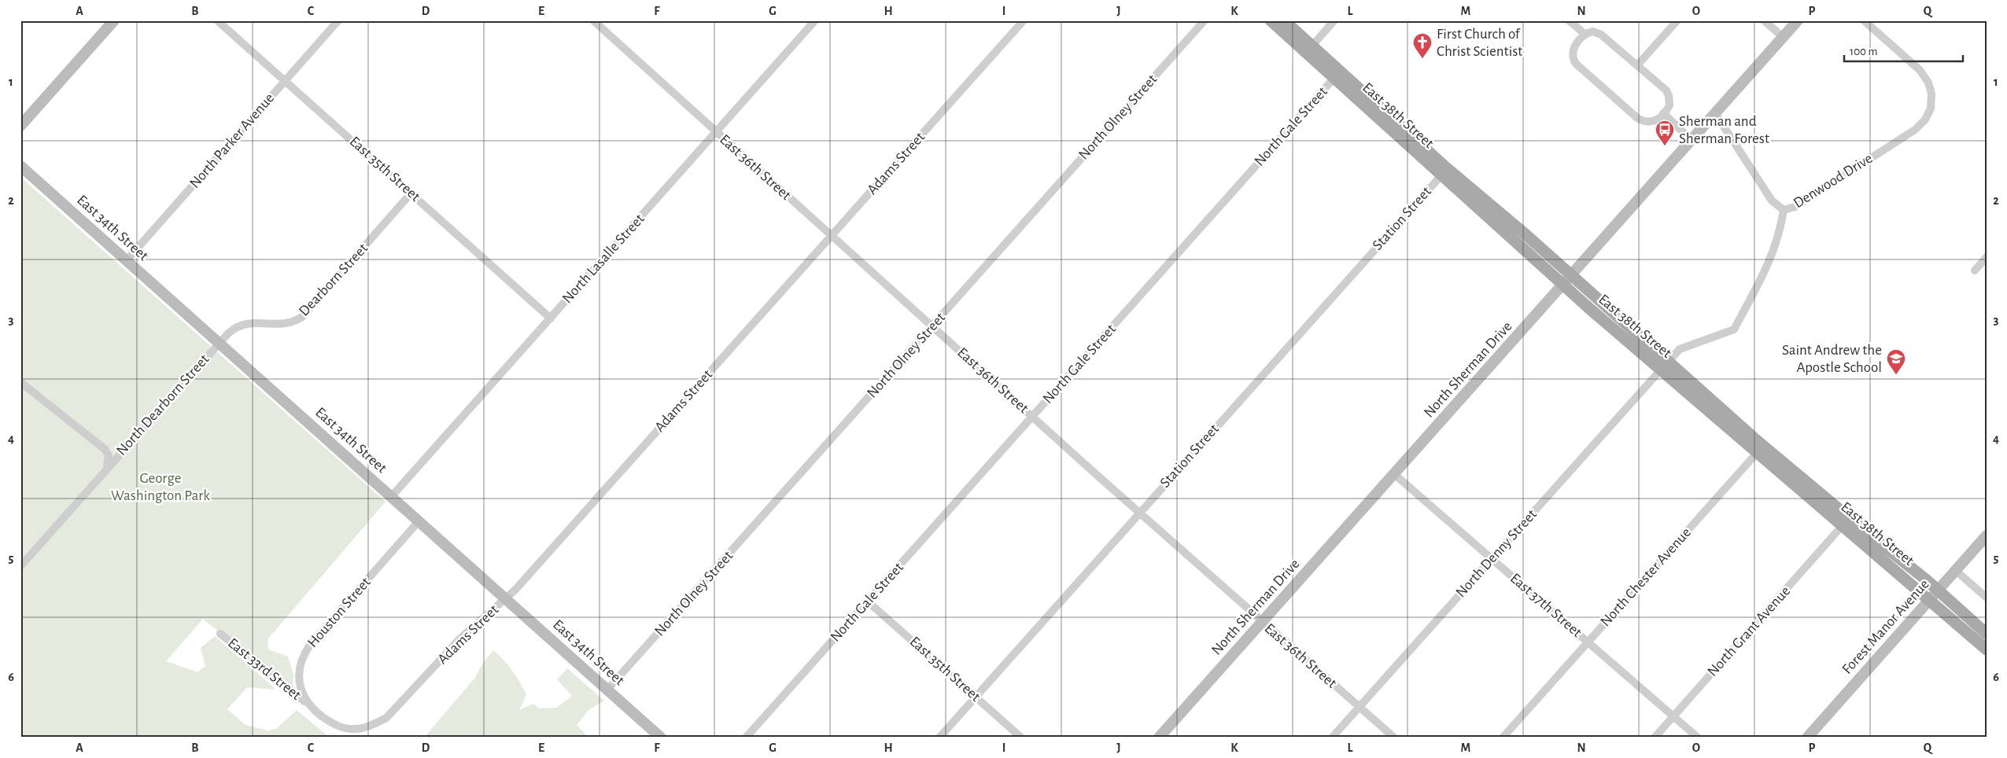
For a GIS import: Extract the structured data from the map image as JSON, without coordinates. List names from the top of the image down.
{
  "streets": {
    "main road": [
      "East 38th Street",
      "East 34th Street",
      "North Sherman Drive",
      "Forest Manor Avenue"
    ],
    "street": [
      "North Olney Street",
      "North Gale Street",
      "North Parker Avenue",
      "Adams Street",
      "East 36th Street",
      "East 35th Street",
      "Denwood Drive",
      "Station Street",
      "North Lasalle Street",
      "Dearborn Street",
      "North Dearborn Street",
      "North Denny Street",
      "North Chester Avenue",
      "East 37th Street",
      "Houston Street",
      "North Grant Avenue",
      "East 33rd Street"
    ]
  },
  "crossings": [
    ["East 38th Street", "North Gale Street"],
    ["East 38th Street", "Denwood Drive"],
    ["East 38th Street", "Station Street"],
    ["East 38th Street", "North Sherman Drive"],
    ["East 38th Street", "North Denny Street"],
    ["East 38th Street", "North Chester Avenue"],
    ["East 38th Street", "Forest Manor Avenue"],
    ["East 38th Street", "North Grant Avenue"],
    ["North Olney Street", "East 36th Street"],
    ["North Olney Street", "East 34th Street"],
    ["North Gale Street", "East 36th Street"],
    ["North Gale Street", "East 35th Street"],
    ["North Parker Avenue", "East 35th Street"],
    ["North Parker Avenue", "East 34th Street"],
    ["Adams Street", "East 36th Street"],
    ["Adams Street", "East 34th Street"],
    ["Adams Street", "Houston Street"],
    ["East 36th Street", "Station Street"],
    ["East 36th Street", "North Lasalle Street"],
    ["East 36th Street", "North Sherman Drive"],
    ["East 36th Street", "North Denny Street"],
    ["East 35th Street", "Station Street"],
    ["East 35th Street", "North Lasalle Street"],
    ["East 35th Street", "Dearborn Street"],
    ["Denwood Drive", "North Denny Street"],
    ["East 34th Street", "North Lasalle Street"],
    ["East 34th Street", "Dearborn Street"],
    ["East 34th Street", "North Dearborn Street"],
    ["East 34th Street", "Houston Street"],
    ["Dearborn Street", "North Dearborn Street"],
    ["North Sherman Drive", "East 37th Street"],
    ["North Denny Street", "East 37th Street"],
    ["North Chester Avenue", "East 37th Street"],
    ["East 37th Street", "North Grant Avenue"],
    ["Houston Street", "East 33rd Street"]
  ],
  "parks": ["George Washington Park"],
  "places": {
    "church": ["First Church of Christ Scientist"],
    "bus stop": ["Sherman and Sherman Forest"],
    "school or university": ["Saint Andrew the Apostle School"]
  },
  "scale_bar": "100 m",
  "grid": {
    "columns": [
      "A",
      "B",
      "C",
      "D",
      "E",
      "F",
      "G",
      "H",
      "I",
      "J",
      "K",
      "L",
      "M",
      "N",
      "O",
      "P",
      "Q"
    ],
    "rows": [
      "1",
      "2",
      "3",
      "4",
      "5",
      "6"
    ]
  }
}
